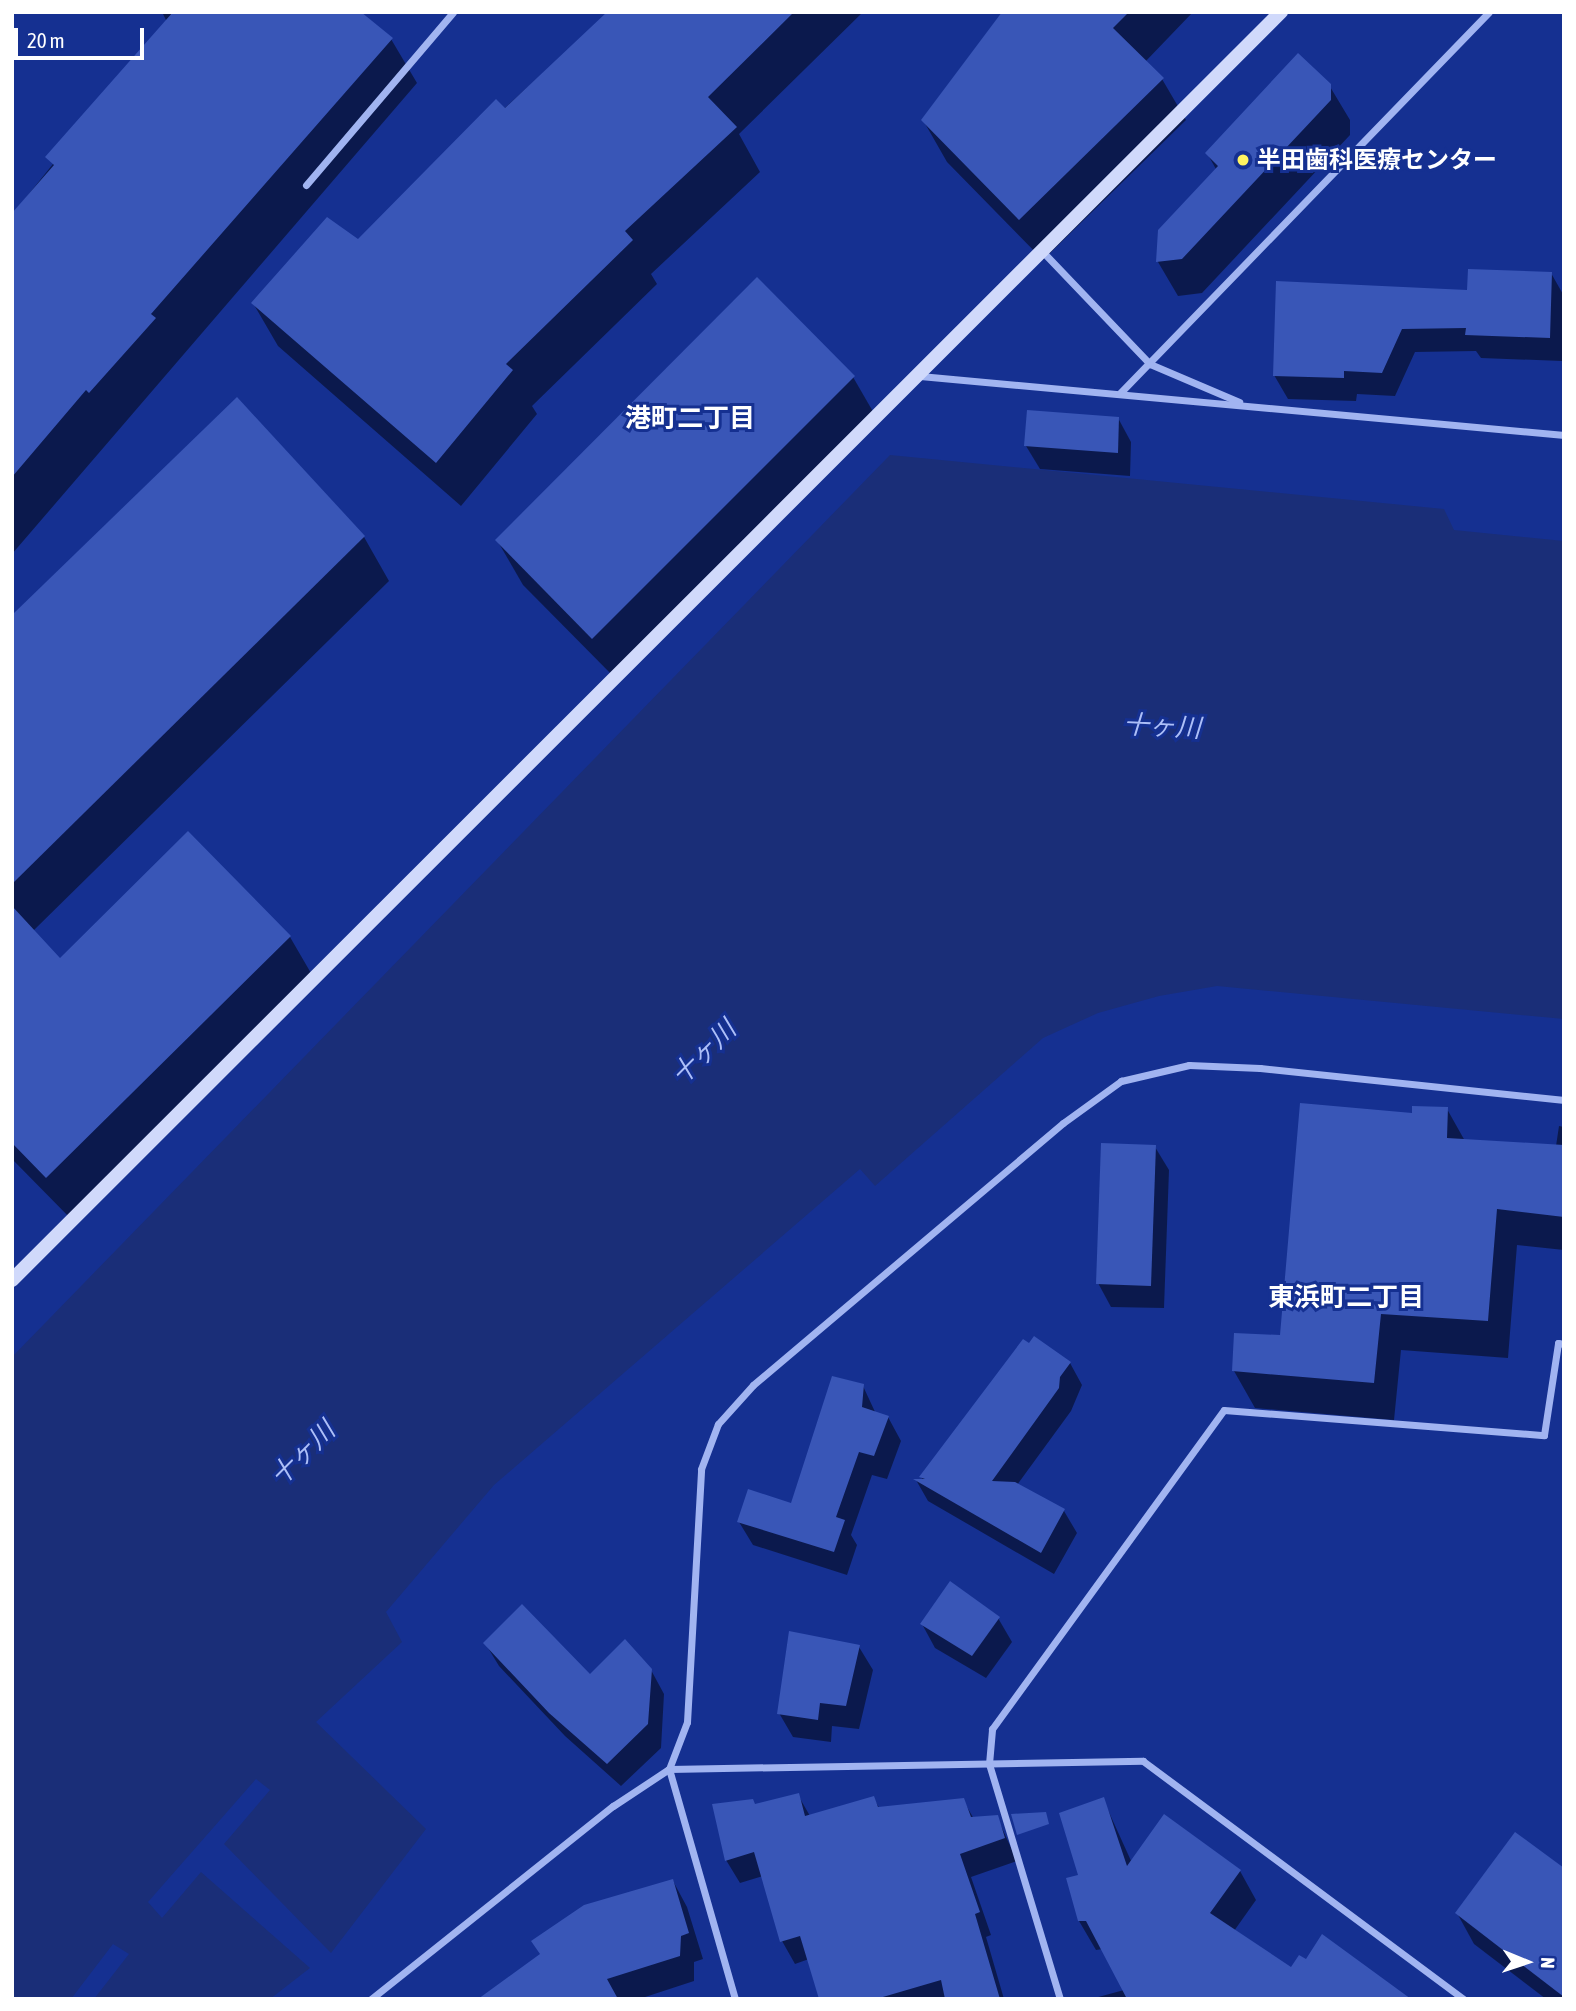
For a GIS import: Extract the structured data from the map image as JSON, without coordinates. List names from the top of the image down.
{
  "districts": ["港町二丁目", "東浜町二丁目"],
  "water": ["十ヶ川"],
  "places": ["半田歯科医療センター"],
  "scale_bar": "20 m",
  "north": "right"
}
